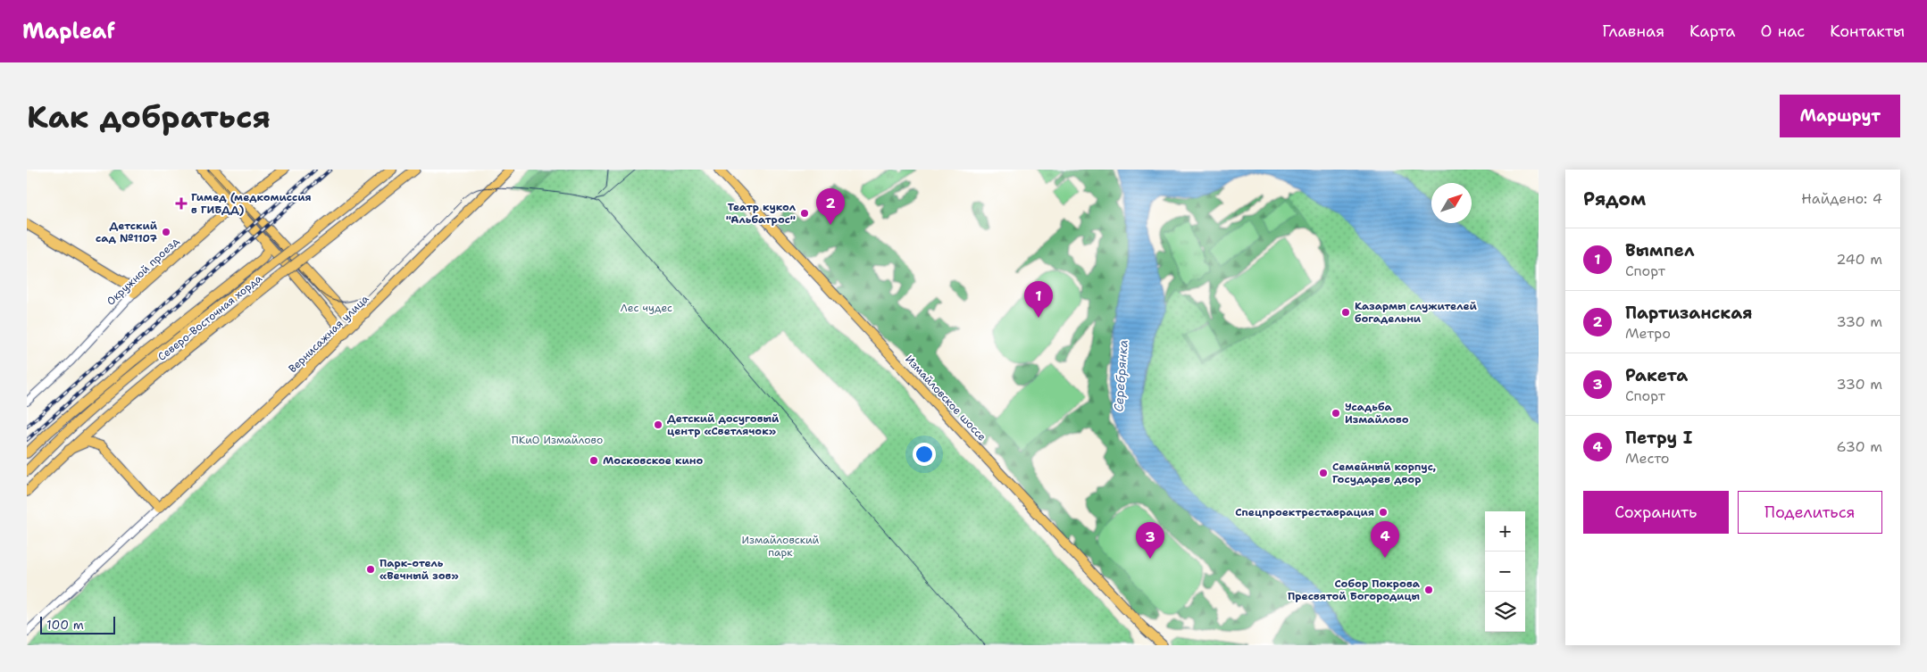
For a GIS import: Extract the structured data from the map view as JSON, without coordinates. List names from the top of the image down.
{
  "streets": {
    "main road": [
      "Окружной проезд",
      "Северо-Восточная хорда",
      "Вернисажная улица",
      "Измайловское шоссе"
    ]
  },
  "water": ["Серебрянка"],
  "parks": ["Лес чудес", "ПКиО Измайлово", "Измайловский парк"],
  "places": {
    "health": ["Гимед (медкомиссия в ГИБДД)"],
    "other": [
      "Театр кукол \"Альбатрос\"",
      "Детский сад №1107",
      "Казармы служителей богадельни",
      "Усадьба Измайлово",
      "Детский досуговый центр «Светлячок»",
      "Московское кино",
      "Семейный корпус, Государев двор",
      "Спецпроектреставрация",
      "Парк-отель «Вечный зов»",
      "Собор Покрова Пресвятой Богородицы"
    ]
  },
  "scale_bar": "100 m",
  "north": "top right",
  "page": {
    "header": "Mapleaf",
    "nav": [
      "Главная",
      "Карта",
      "О нас",
      "Контакты"
    ],
    "buttons": [
      "Маршрут",
      ["Сохранить", "Поделиться"]
    ],
    "title": "Как добраться",
    "heading": ["Рядом", "Найдено: 4"],
    "pins": [
      "2",
      "1",
      "4",
      "3"
    ],
    "list": [
      {
        "mark": "1",
        "name": "Вымпел",
        "note": "Спорт",
        "value": "240 m"
      },
      {
        "mark": "2",
        "name": "Партизанская",
        "note": "Метро",
        "value": "330 m"
      },
      {
        "mark": "3",
        "name": "Ракета",
        "note": "Спорт",
        "value": "330 m"
      },
      {
        "mark": "4",
        "name": "Петру I",
        "note": "Место",
        "value": "630 m"
      }
    ],
    "map_buttons": ["+", "−"],
    "scale": "100 m"
  }
}
